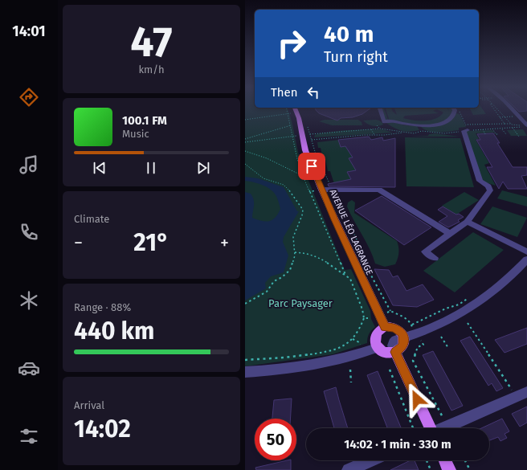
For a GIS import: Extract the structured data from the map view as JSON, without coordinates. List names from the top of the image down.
{
  "streets": {
    "main road": ["AVENUE LÉO LAGRANGE"]
  },
  "parks": ["Parc Paysager"],
  "page": {
    "tabs": "14:01",
    "tile": [
      ["47", "km/h"],
      "Climate",
      ["Range · 88%", "440 km"],
      ["Arrival", "14:02"]
    ],
    "turn": ["40 m", "Turn right"],
    "then": "Then",
    "song": ["100.1 FM", "Music"],
    "heat": ["−", "21°", "+"],
    "limit": "50",
    "trip": "14:02 · 1 min · 330 m"
  }
}
